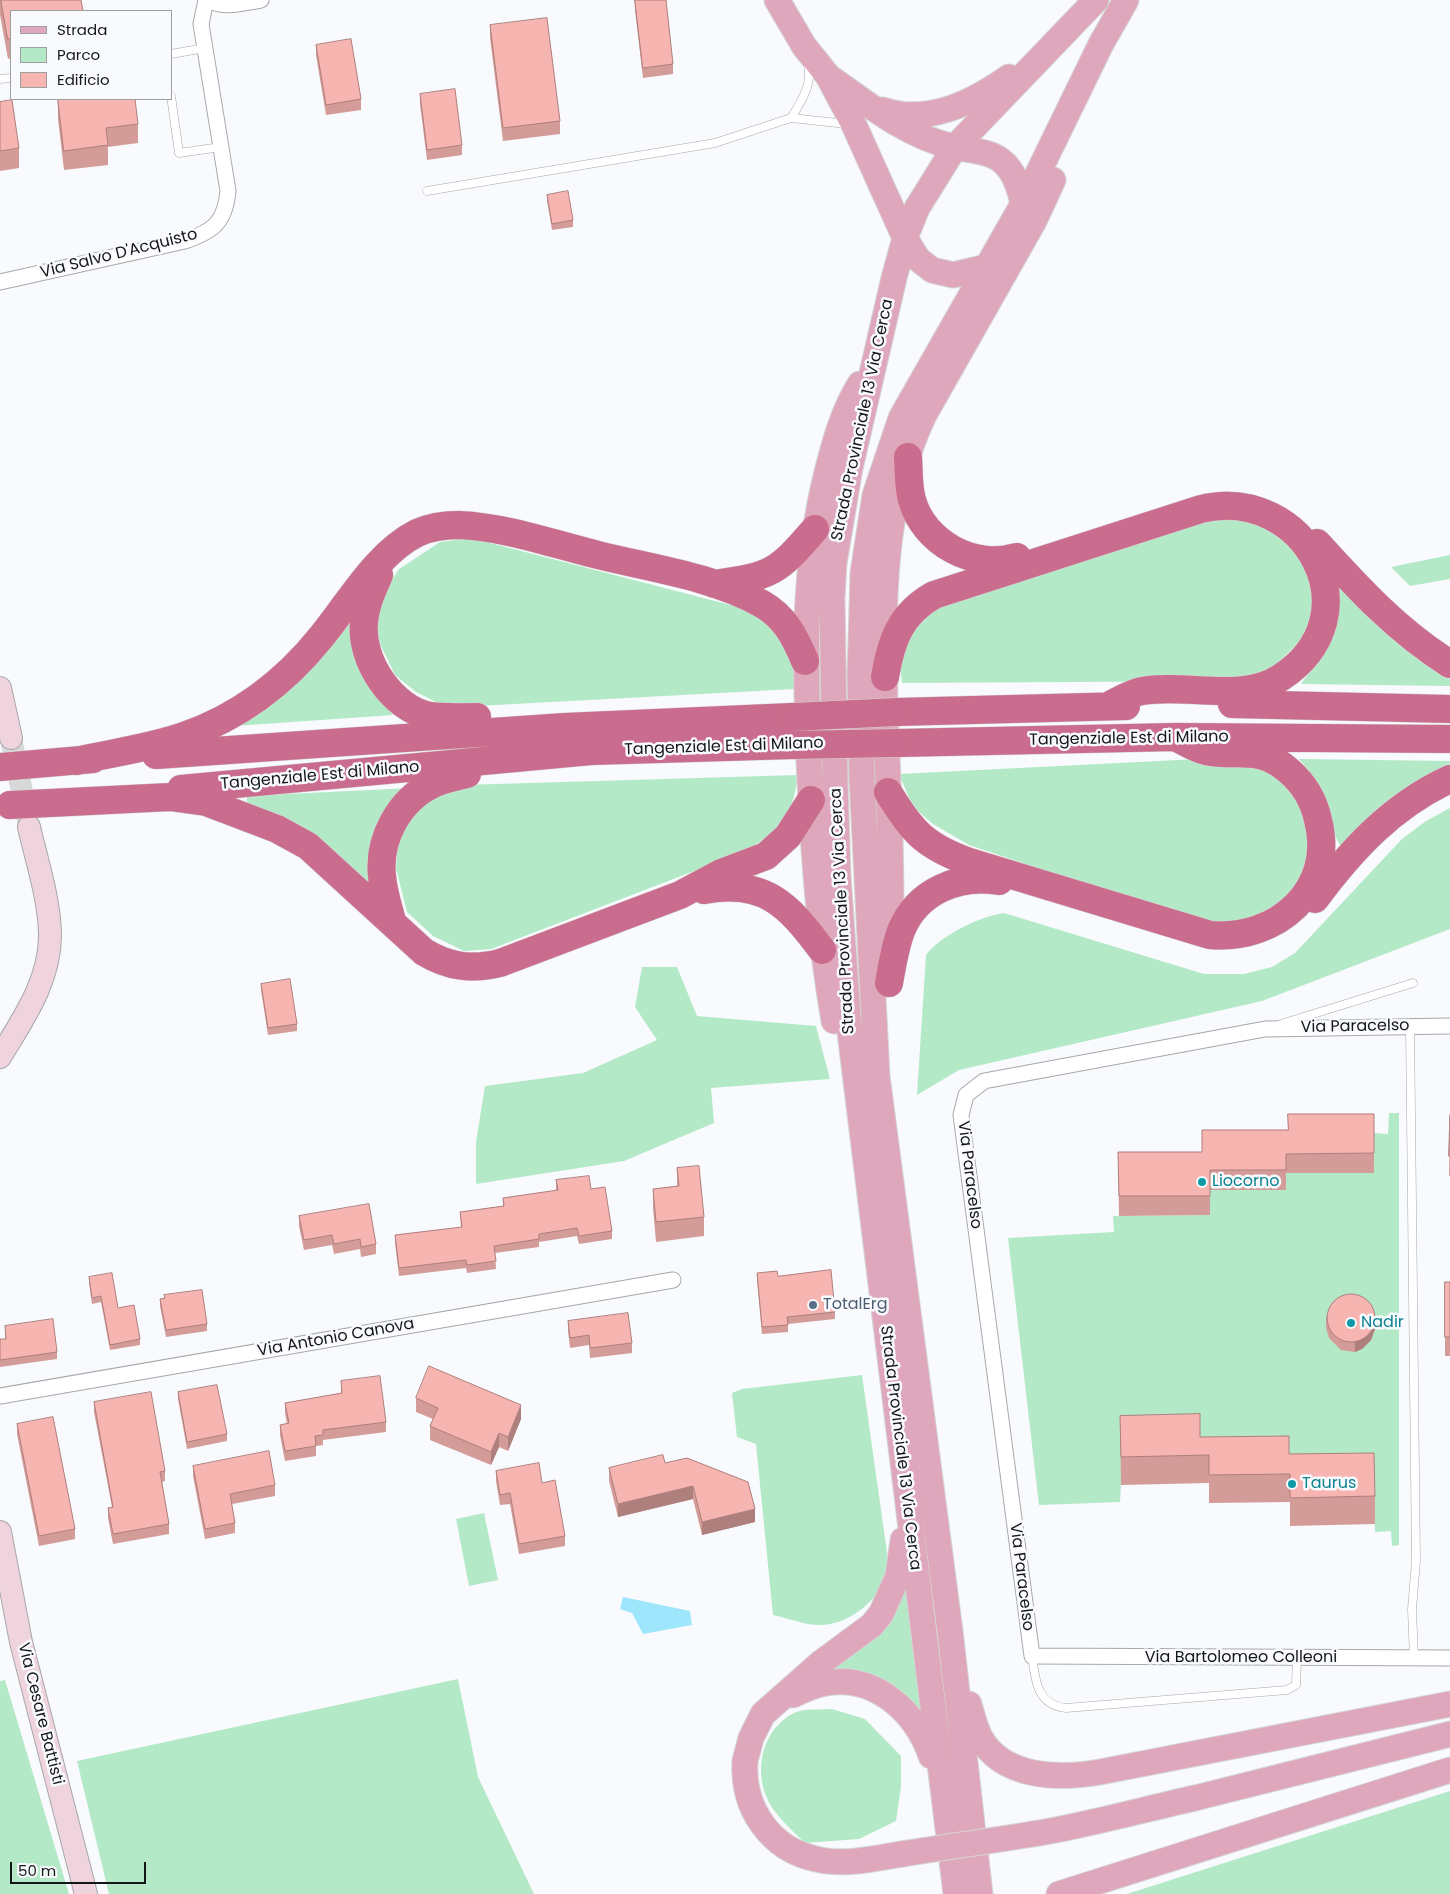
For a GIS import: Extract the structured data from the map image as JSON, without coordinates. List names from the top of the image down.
{
  "streets": {
    "highway": ["Tangenziale Est di Milano"],
    "main road": ["Strada Provinciale 13 Via Cerca"],
    "street": [
      "Via Salvo D'Acquisto",
      "Via Paracelso",
      "Via Antonio Canova",
      "Via Bartolomeo Colleoni",
      "Via Cesare Battisti"
    ]
  },
  "crossings": [
    ["Via Paracelso", "Via Bartolomeo Colleoni"]
  ],
  "places": [
    "Liocorno",
    "TotalErg",
    "Nadir",
    "Taurus"
  ],
  "legend": ["Strada", "Parco", "Edificio"],
  "scale_bar": "50 m"
}
